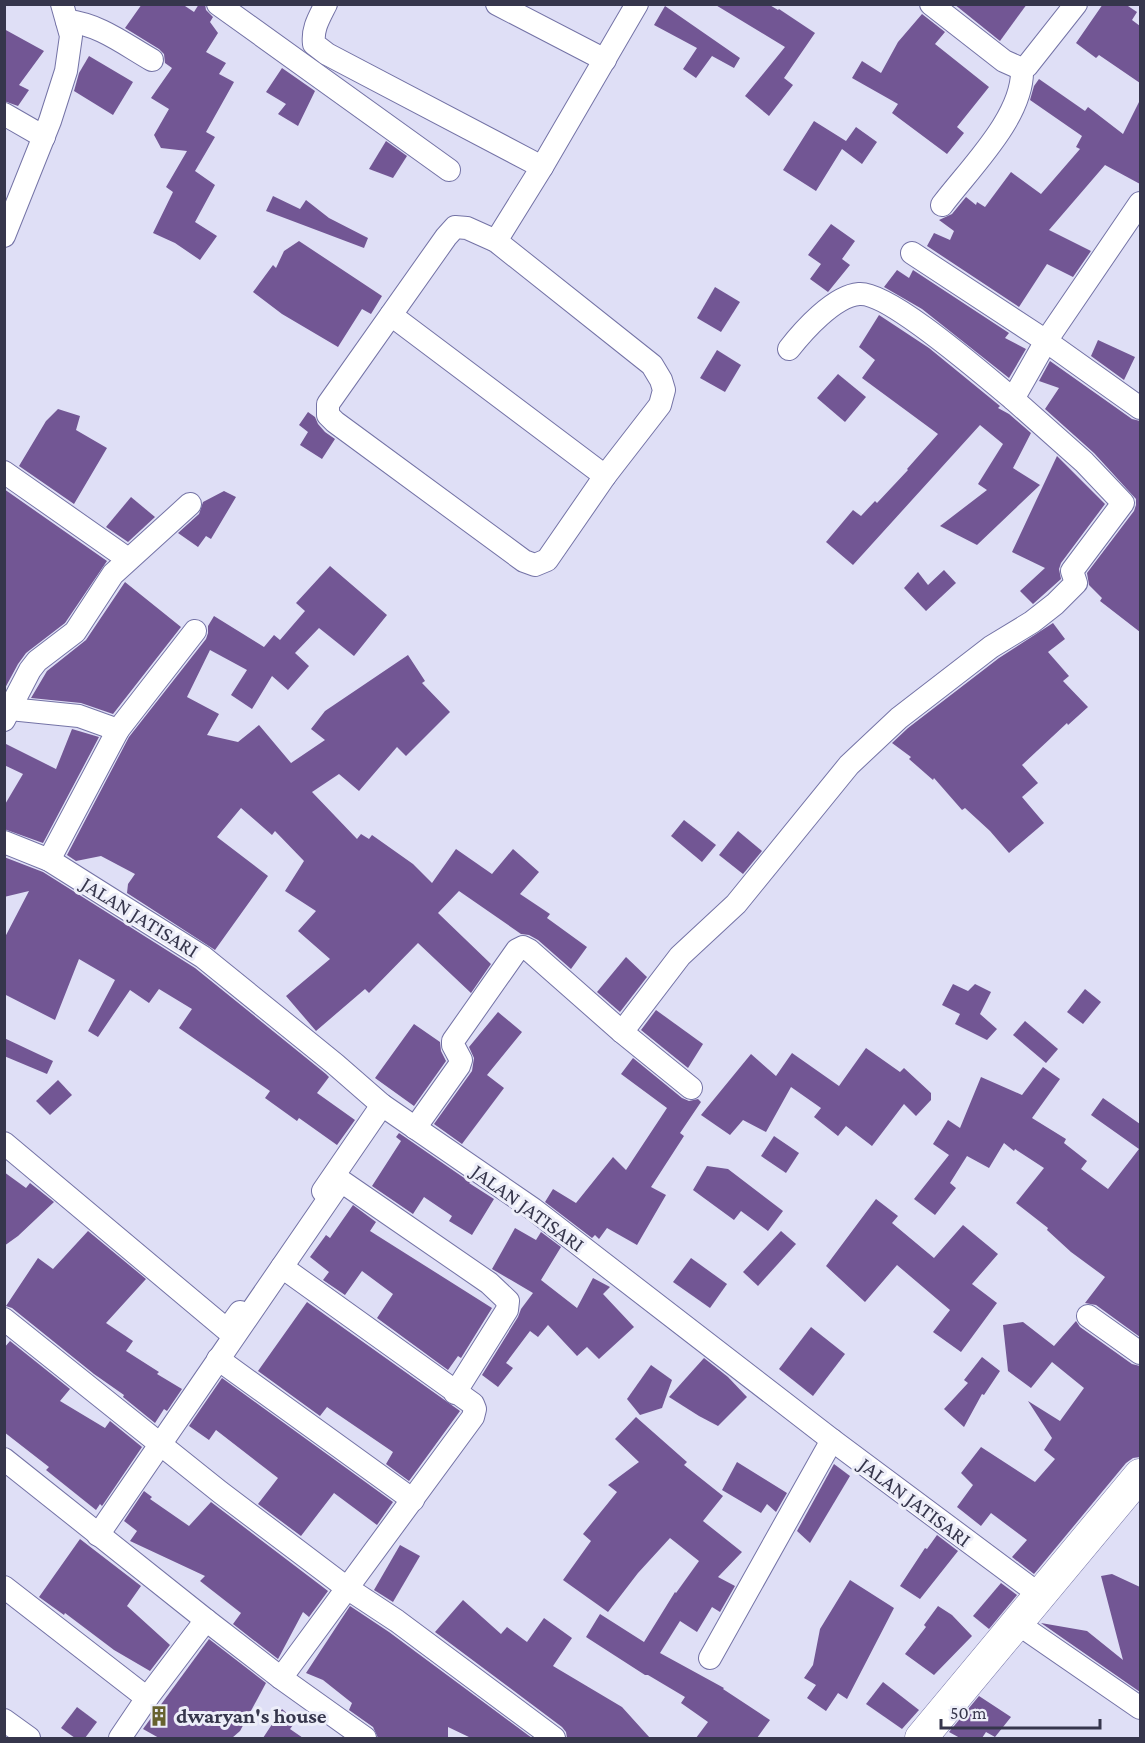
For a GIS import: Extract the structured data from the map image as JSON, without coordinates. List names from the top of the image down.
{
  "streets": {
    "street": ["JALAN JATISARI"]
  },
  "places": {
    "building": ["dwaryan's house"]
  },
  "scale_bar": "50 m"
}
